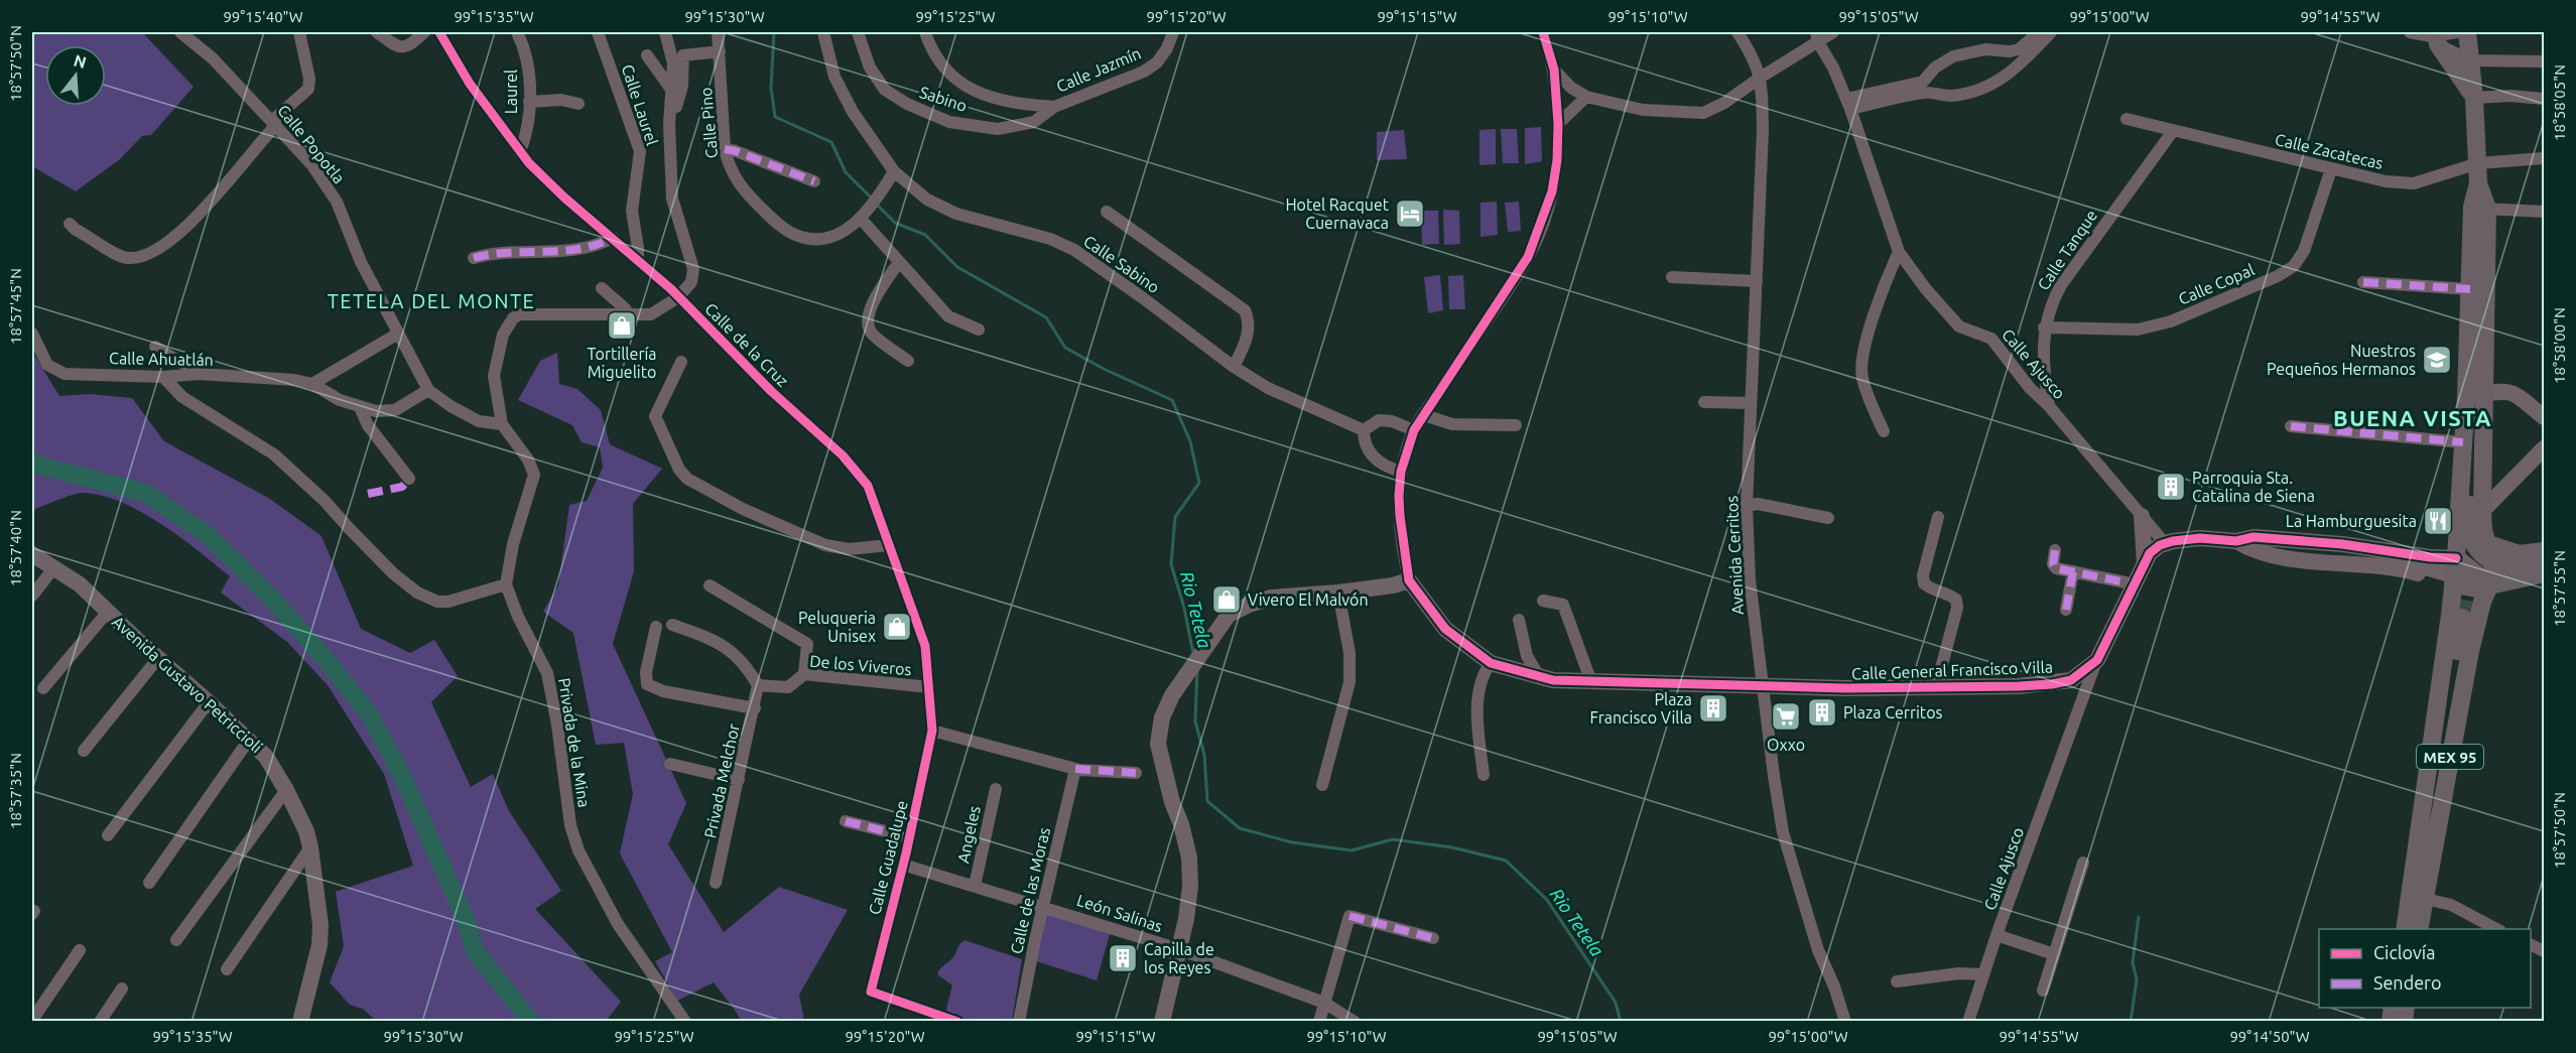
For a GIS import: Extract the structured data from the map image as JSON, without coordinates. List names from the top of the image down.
{
  "streets": {
    "main road": ["MEX 95"],
    "street": [
      "Calle Jazmín",
      "Laurel",
      "Sabino",
      "Calle Laurel",
      "Calle Pino",
      "Calle Popotla",
      "Calle Zacatecas",
      "Calle Tanque",
      "Calle Sabino",
      "Calle Copal",
      "Calle de la Cruz",
      "Calle Ahuatlán",
      "Calle Ajusco",
      "Avenida Cerritos",
      "De los Viveros",
      "Calle General Francisco Villa",
      "Avenida Gustavo Petriccioli",
      "Privada de la Mina",
      "Privada Melchor",
      "Angeles",
      "Calle Guadalupe",
      "Calle de las Moras",
      "León Salinas"
    ]
  },
  "crossings": [
    ["Calle Jazmín", "Sabino"],
    ["Laurel", "Calle de la Cruz"],
    ["Calle Laurel", "Calle de la Cruz"],
    ["Calle Pino", "Calle Sabino"],
    ["Calle Popotla", "Calle Ahuatlán"],
    ["Calle Zacatecas", "Calle Tanque"],
    ["Calle Zacatecas", "Calle Copal"],
    ["Calle Zacatecas", "MEX 95"],
    ["Calle Tanque", "Calle Copal"],
    ["Calle Tanque", "Calle Ajusco"],
    ["Calle de la Cruz", "De los Viveros"],
    ["Calle de la Cruz", "Calle Guadalupe"],
    ["Calle Ajusco", "Calle General Francisco Villa"],
    ["Avenida Cerritos", "Calle General Francisco Villa"],
    ["De los Viveros", "Privada Melchor"],
    ["Angeles", "León Salinas"],
    ["Calle Guadalupe", "León Salinas"],
    ["Calle de las Moras", "León Salinas"]
  ],
  "districts": ["TETELA DEL MONTE", "BUENA VISTA"],
  "water": ["Rio Tetela"],
  "places": {
    "hotel": ["Hotel Racquet Cuernavaca"],
    "shop": ["Tortillería Miguelito", "Vivero El Malvón", "Peluqueria Unisex"],
    "school or university": ["Nuestros Pequeños Hermanos"],
    "building": [
      "Parroquia Sta. Catalina de Siena",
      "Plaza Francisco Villa",
      "Plaza Cerritos",
      "Capilla de los Reyes"
    ],
    "restaurant": ["La Hamburguesita"],
    "supermarket": ["Oxxo"]
  },
  "legend": ["Ciclovía", "Sendero"],
  "north": "top",
  "coordinates": [
    "99°15'40\"W",
    "99°15'35\"W",
    "99°15'30\"W",
    "99°15'25\"W",
    "99°15'20\"W",
    "99°15'15\"W",
    "99°15'10\"W",
    "99°15'05\"W",
    "99°15'00\"W",
    "99°14'55\"W",
    "18°57'50\"N",
    "18°58'05\"N",
    "18°57'45\"N",
    "18°58'00\"N",
    "18°57'40\"N",
    "18°57'55\"N",
    "18°57'35\"N",
    "99°14'50\"W"
  ]
}
